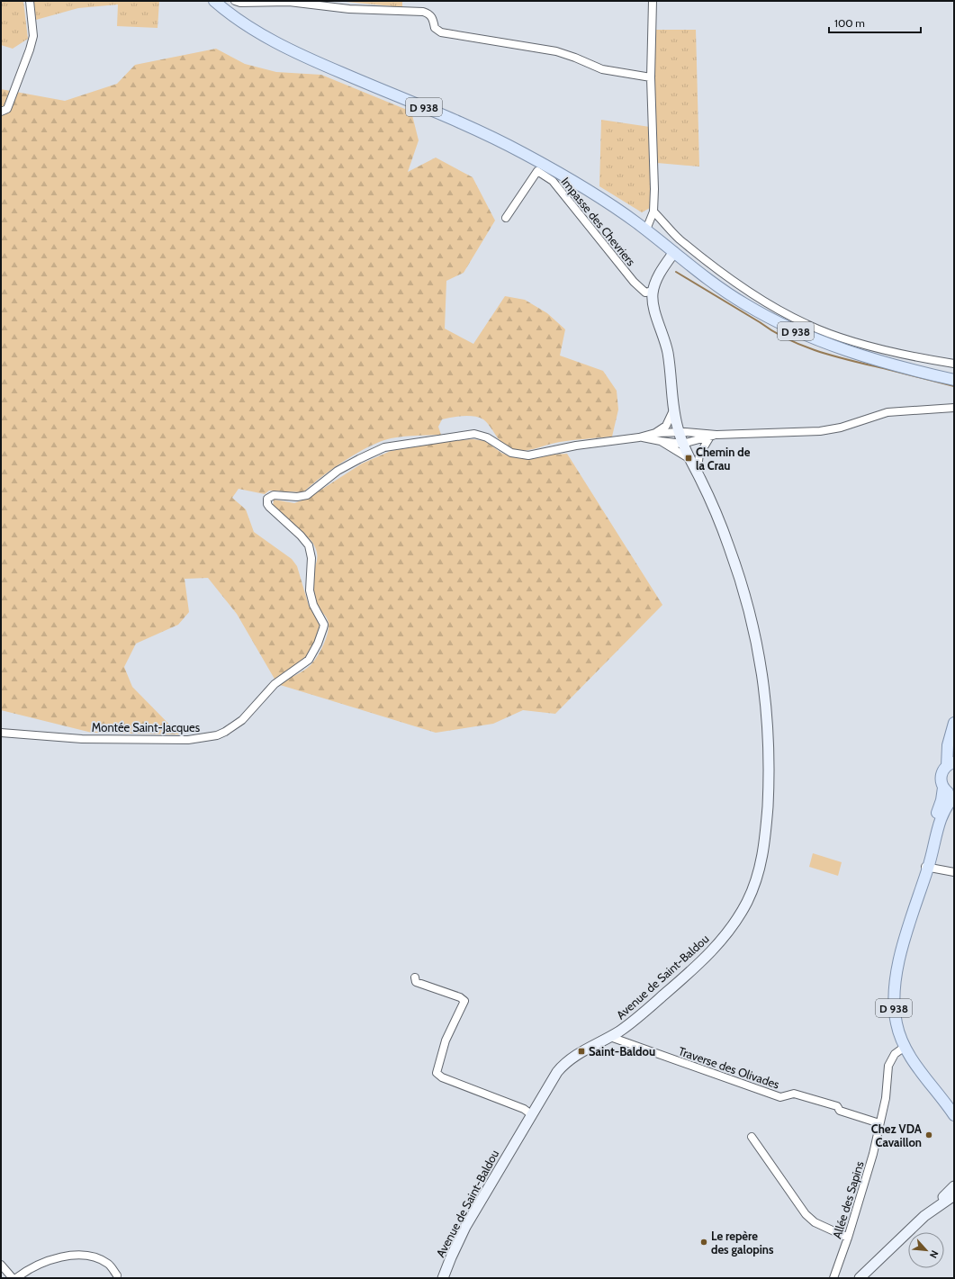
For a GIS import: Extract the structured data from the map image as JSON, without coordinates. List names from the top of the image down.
{
  "streets": {
    "main road": ["D 938"],
    "street": [
      "Impasse des Chevriers",
      "Montée Saint-Jacques",
      "Avenue de Saint-Baldou",
      "Traverse des Olivades",
      "Allée des Sapins"
    ]
  },
  "crossings": [
    ["D 938", "Avenue de Saint-Baldou"],
    ["D 938", "Allée des Sapins"],
    ["Impasse des Chevriers", "Avenue de Saint-Baldou"],
    ["Avenue de Saint-Baldou", "Traverse des Olivades"],
    ["Traverse des Olivades", "Allée des Sapins"]
  ],
  "places": {
    "transit": ["Chemin de la Crau", "Saint-Baldou"],
    "other": ["Chez VDA Cavaillon", "Le repère des galopins"]
  },
  "scale_bar": "100 m",
  "north": "bottom right"
}
